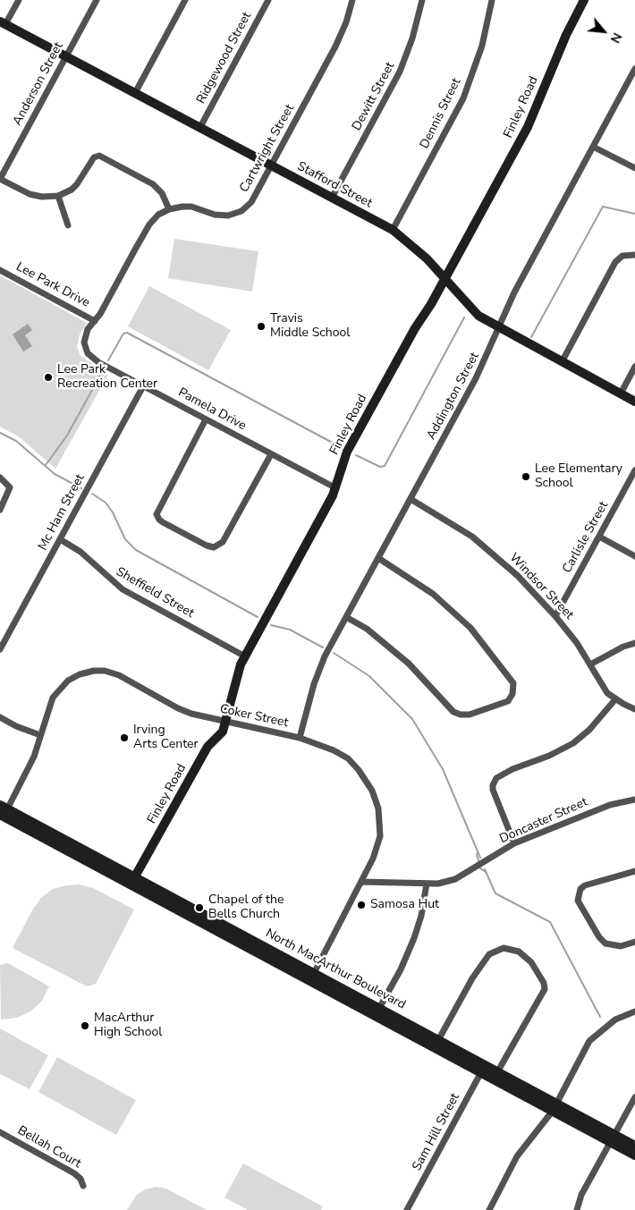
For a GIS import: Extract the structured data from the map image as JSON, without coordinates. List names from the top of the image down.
{
  "streets": {
    "street": [
      "Ridgewood Street",
      "Anderson Street",
      "Dewitt Street",
      "Finley Road",
      "Dennis Street",
      "Cartwright Street",
      "Stafford Street",
      "Lee Park Drive",
      "Addington Street",
      "Pamela Drive",
      "Mc Ham Street",
      "Carlisle Street",
      "Windsor Street",
      "Sheffield Street",
      "Coker Street",
      "Doncaster Street",
      "North MacArthur Boulevard",
      "Sam Hill Street",
      "Bellah Court"
    ]
  },
  "crossings": [
    ["Ridgewood Street", "Stafford Street"],
    ["Anderson Street", "Stafford Street"],
    ["Dewitt Street", "Stafford Street"],
    ["Finley Road", "Stafford Street"],
    ["Finley Road", "Pamela Drive"],
    ["Finley Road", "Sheffield Street"],
    ["Finley Road", "Coker Street"],
    ["Finley Road", "North MacArthur Boulevard"],
    ["Dennis Street", "Stafford Street"],
    ["Cartwright Street", "Stafford Street"],
    ["Stafford Street", "Addington Street"],
    ["Lee Park Drive", "Pamela Drive"],
    ["Addington Street", "Windsor Street"],
    ["Addington Street", "Coker Street"],
    ["Pamela Drive", "Mc Ham Street"],
    ["Mc Ham Street", "Sheffield Street"],
    ["Carlisle Street", "Windsor Street"],
    ["Coker Street", "Doncaster Street"],
    ["Coker Street", "North MacArthur Boulevard"],
    ["North MacArthur Boulevard", "Sam Hill Street"]
  ],
  "places": [
    "Travis Middle School",
    "Lee Park Recreation Center",
    "Lee Elementary School",
    "Irving Arts Center",
    "Samosa Hut",
    "Chapel of the Bells Church",
    "MacArthur High School"
  ],
  "north": "bottom right"
}
